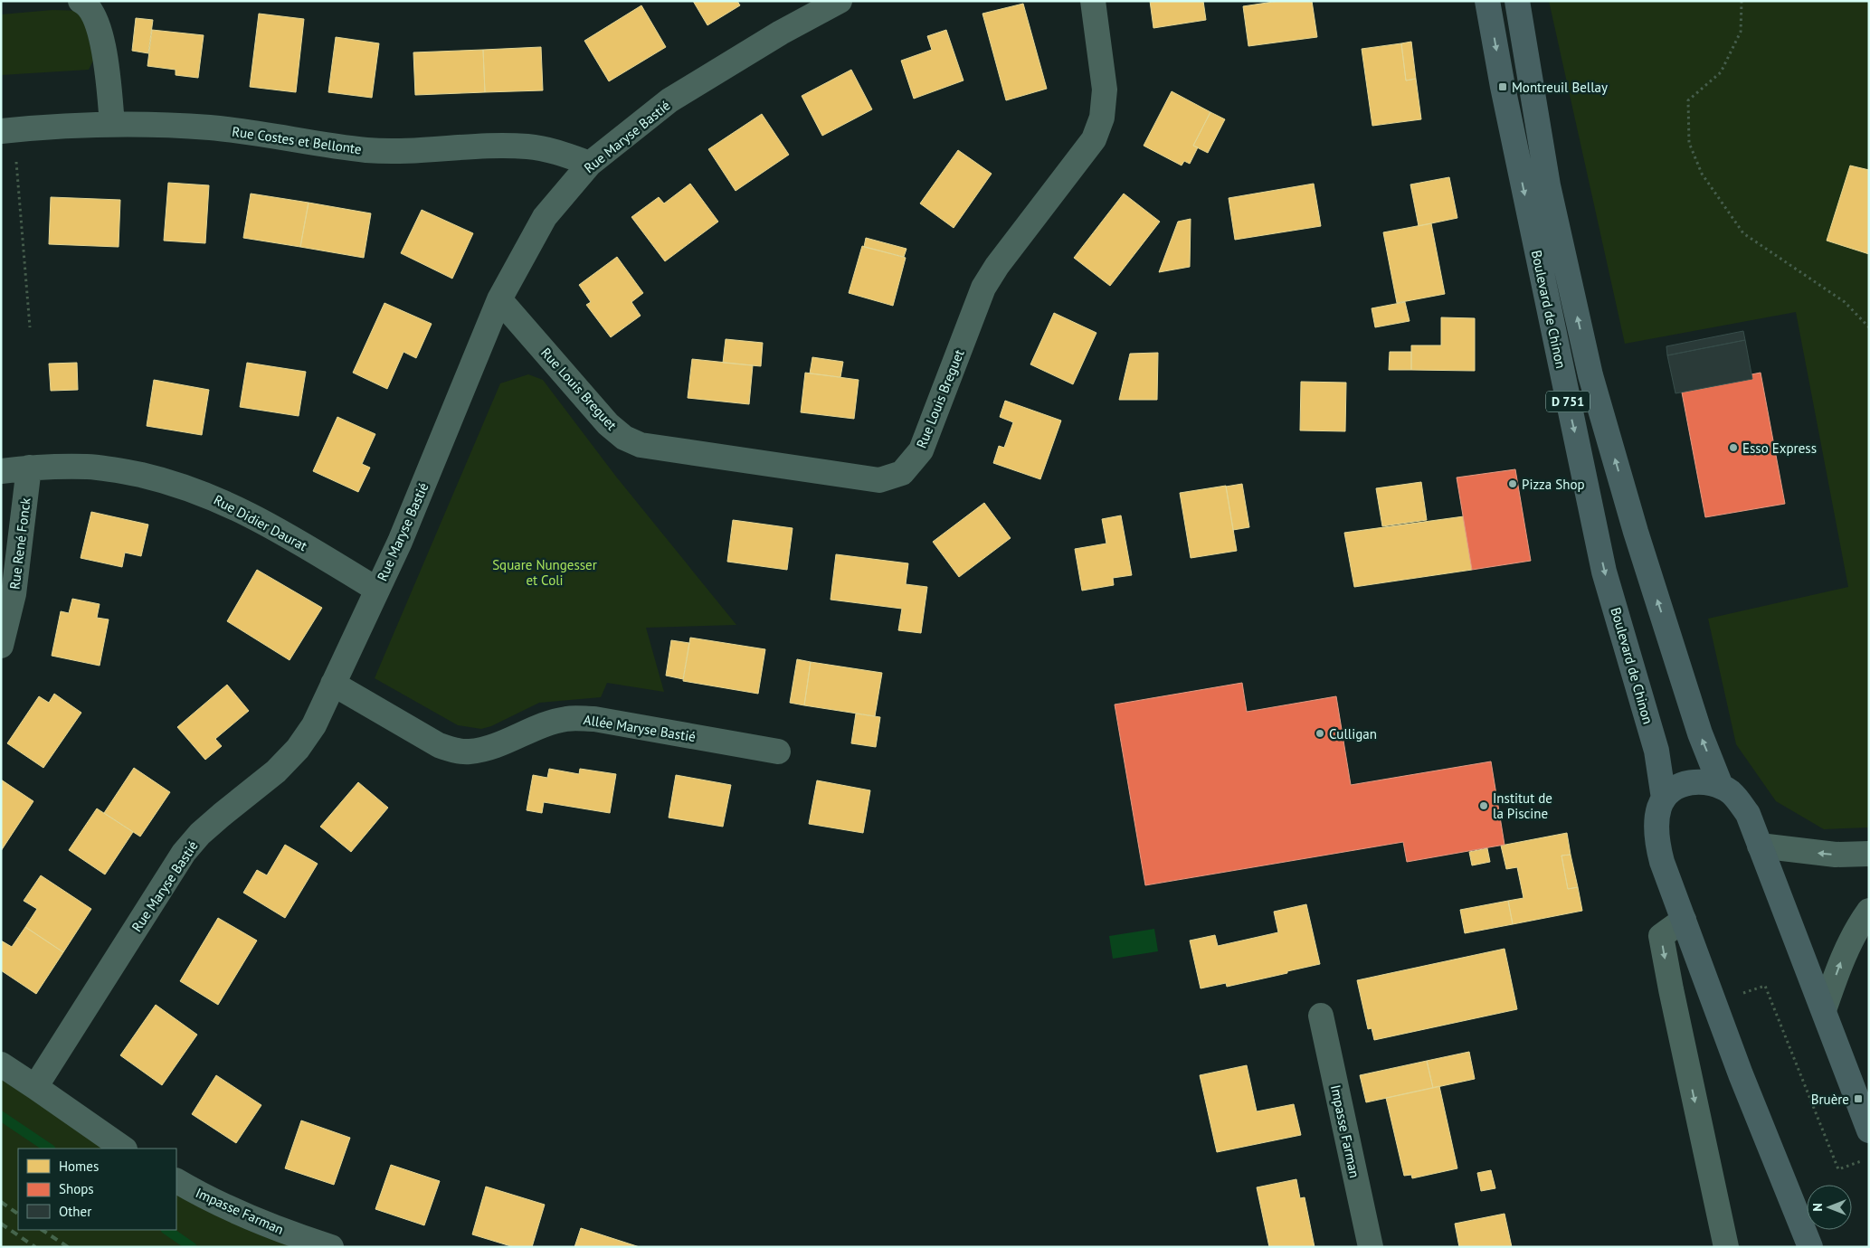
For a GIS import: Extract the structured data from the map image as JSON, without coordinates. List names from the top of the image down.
{
  "streets": {
    "main road": ["Boulevard de Chinon", "D 751"],
    "street": [
      "Rue Maryse Bastié",
      "Rue Costes et Bellonte",
      "Rue Louis Breguet",
      "Rue Didier Daurat",
      "Rue René Fonck",
      "Allée Maryse Bastié",
      "Impasse Farman"
    ]
  },
  "crossings": [
    ["Rue Maryse Bastié", "Rue Costes et Bellonte"],
    ["Rue Maryse Bastié", "Rue Louis Breguet"],
    ["Rue Maryse Bastié", "Rue Didier Daurat"],
    ["Rue Maryse Bastié", "Allée Maryse Bastié"],
    ["Rue Didier Daurat", "Rue René Fonck"]
  ],
  "parks": ["Square Nungesser et Coli"],
  "places": {
    "transit": ["Montreuil Bellay", "Bruère"],
    "other": [
      "Esso Express",
      "Pizza Shop",
      "Culligan",
      "Institut de la Piscine"
    ]
  },
  "legend": ["Homes", "Shops", "Other"],
  "north": "left"
}
